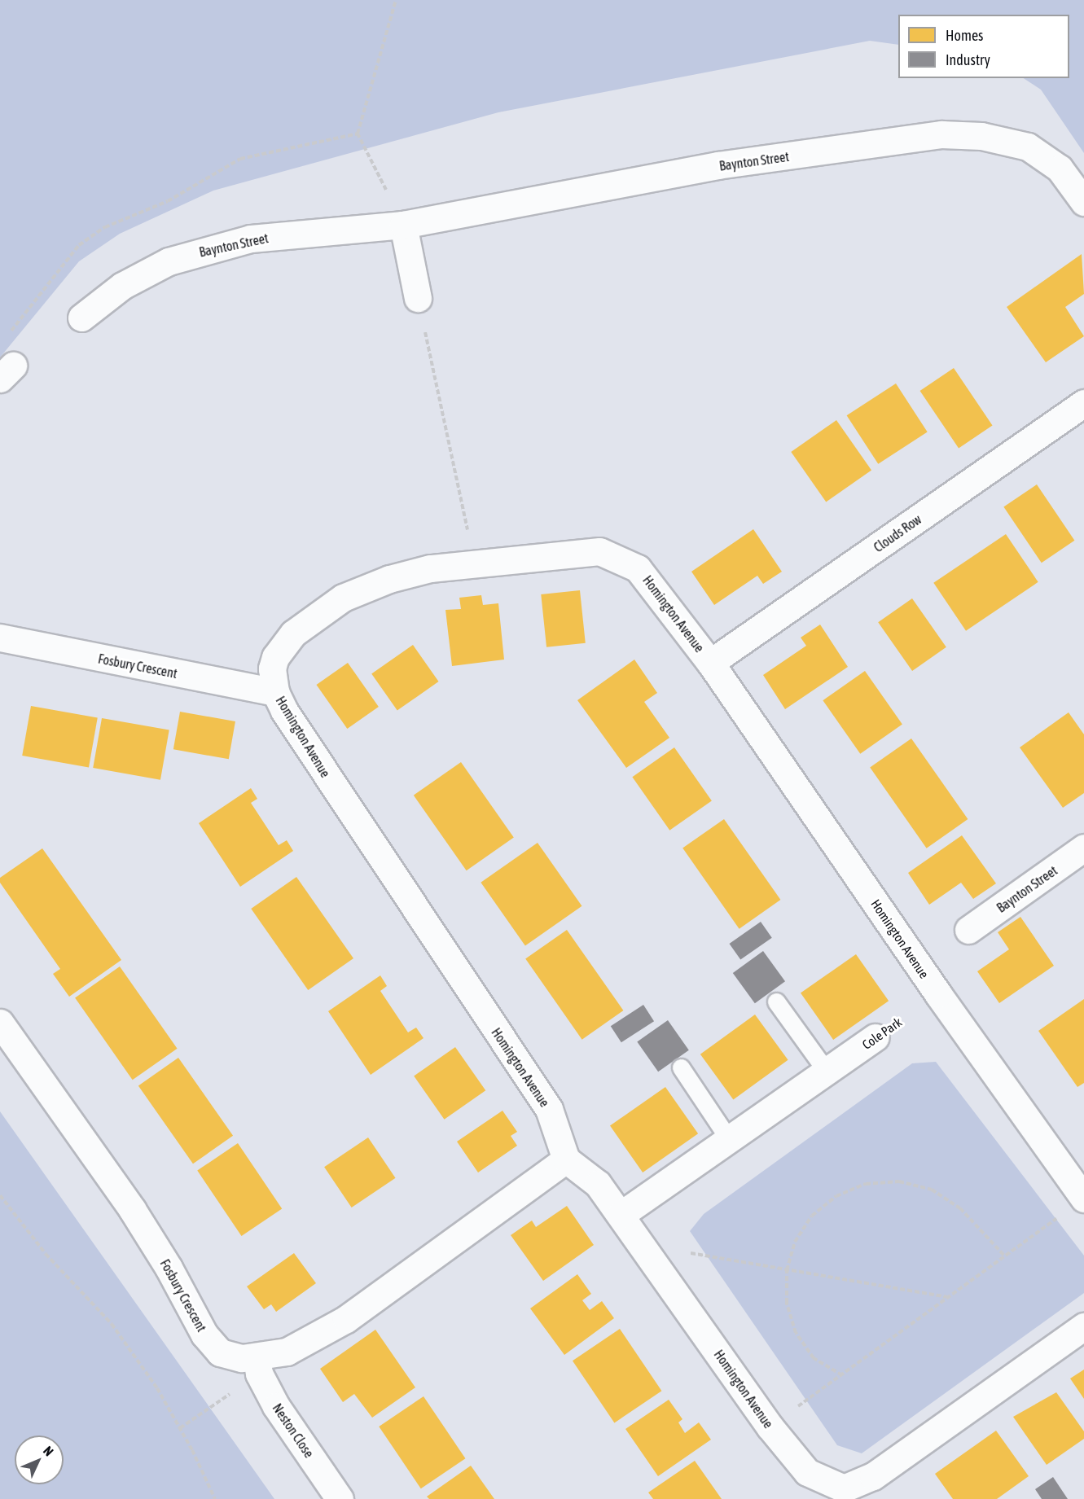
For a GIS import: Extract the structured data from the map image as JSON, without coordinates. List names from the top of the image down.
{
  "streets": {
    "street": [
      "Baynton Street",
      "Clouds Row",
      "Homington Avenue",
      "Fosbury Crescent",
      "Cole Park",
      "Neston Close"
    ]
  },
  "crossings": [
    ["Clouds Row", "Homington Avenue"],
    ["Homington Avenue", "Fosbury Crescent"],
    ["Homington Avenue", "Cole Park"],
    ["Fosbury Crescent", "Neston Close"]
  ],
  "legend": ["Homes", "Industry"],
  "north": "top right"
}
